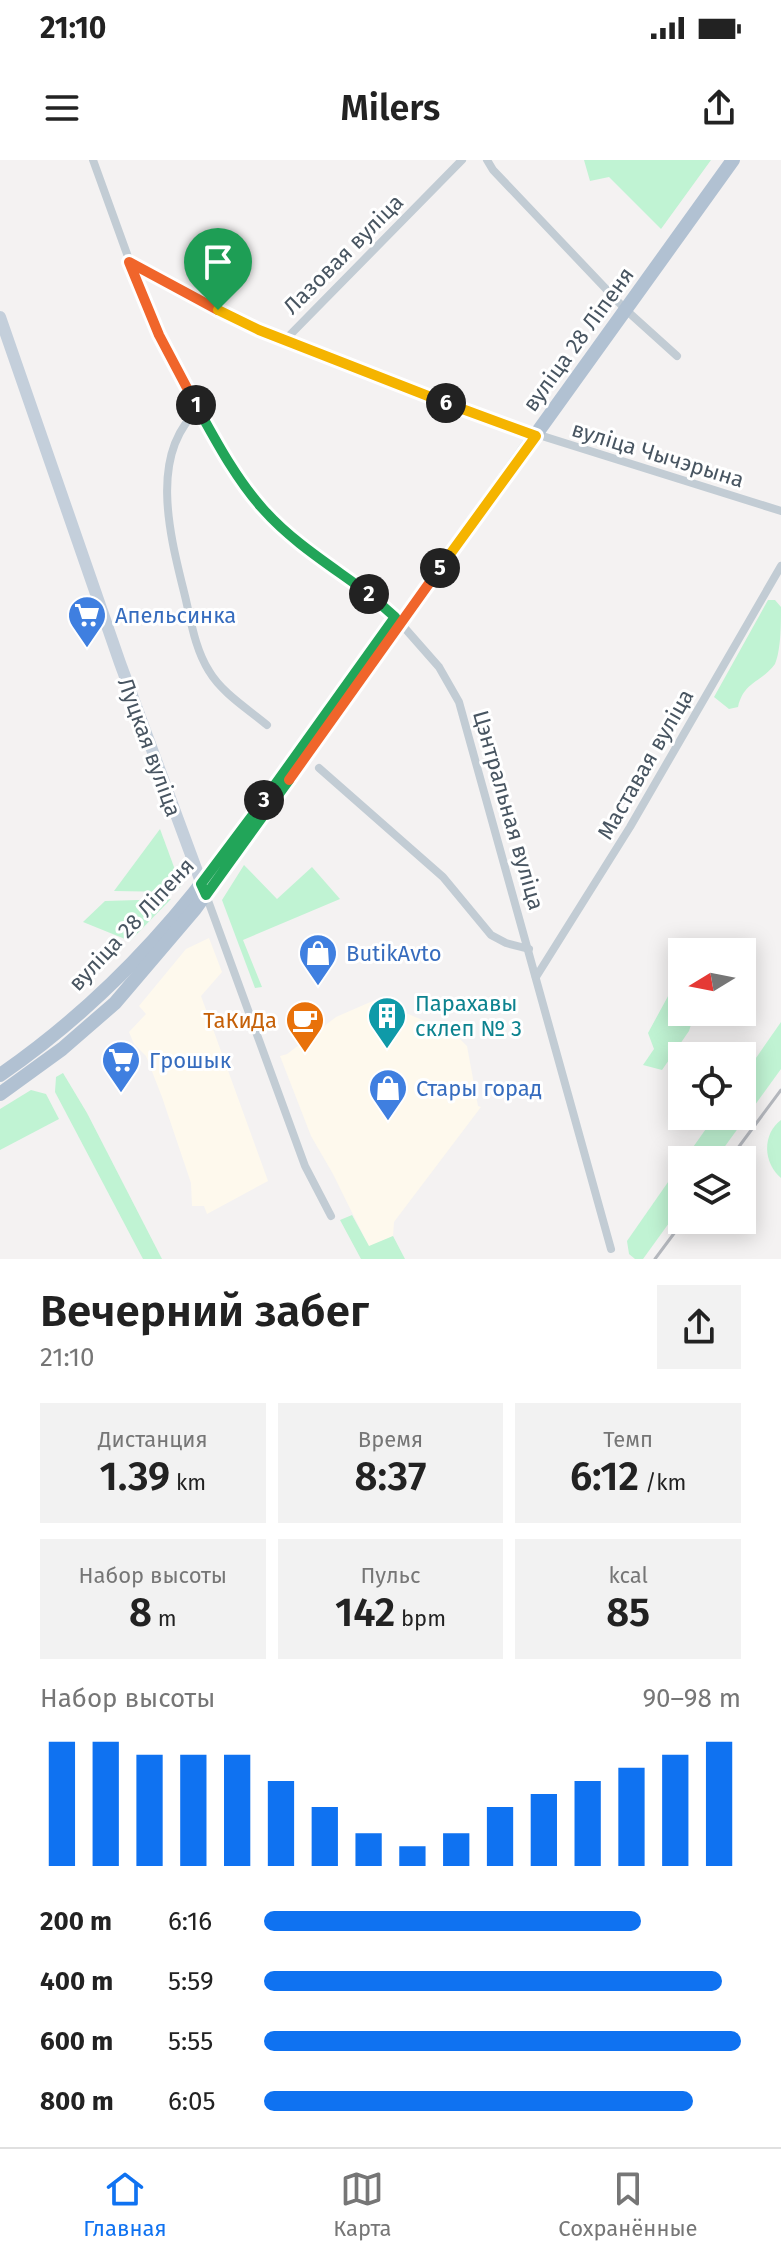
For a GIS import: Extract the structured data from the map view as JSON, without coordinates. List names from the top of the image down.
{
  "streets": {
    "main road": ["вуліца 28 Ліпеня", "Луцкая вуліца"],
    "street": [
      "Лазовая вуліца",
      "вуліца Чычэрына",
      "Маставая вуліца",
      "Цэнтральная вуліца"
    ]
  },
  "crossings": [
    ["Лазовая вуліца", "вуліца Чычэрына"],
    ["вуліца 28 Ліпеня", "вуліца Чычэрына"],
    ["вуліца 28 Ліпеня", "Луцкая вуліца"],
    ["вуліца 28 Ліпеня", "Цэнтральная вуліца"],
    ["вуліца Чычэрына", "Цэнтральная вуліца"],
    ["Маставая вуліца", "Цэнтральная вуліца"]
  ],
  "places": {
    "supermarket": ["Апельсинка", "Грошык"],
    "shop": ["ButikAvto", "Стары горад"],
    "building": ["Парахавы склеп № 3"],
    "cafe": ["ТаКиДа"]
  },
  "north": "left",
  "page": {
    "status": "21:10",
    "header": "Milers",
    "pins": [
      "6",
      "1",
      "5",
      "2",
      "3"
    ],
    "heading": ["Вечерний забег", "21:10"],
    "stats": [
      ["Дистанция", "1.39 km"],
      ["Время", "8:37"],
      ["Темп", "6:12 /km"],
      ["Набор высоты", "8 m"],
      ["Пульс", "142 bpm"],
      ["kcal", "85"]
    ],
    "chart": ["Набор высоты", "90–98 m"],
    "list": [
      {
        "name": "200 m",
        "note": "6:16"
      },
      {
        "name": "400 m",
        "note": "5:59"
      },
      {
        "name": "600 m",
        "note": "5:55"
      },
      {
        "name": "800 m",
        "note": "6:05"
      }
    ],
    "tabs": ["Главная", "Карта", "Сохранённые"]
  }
}
